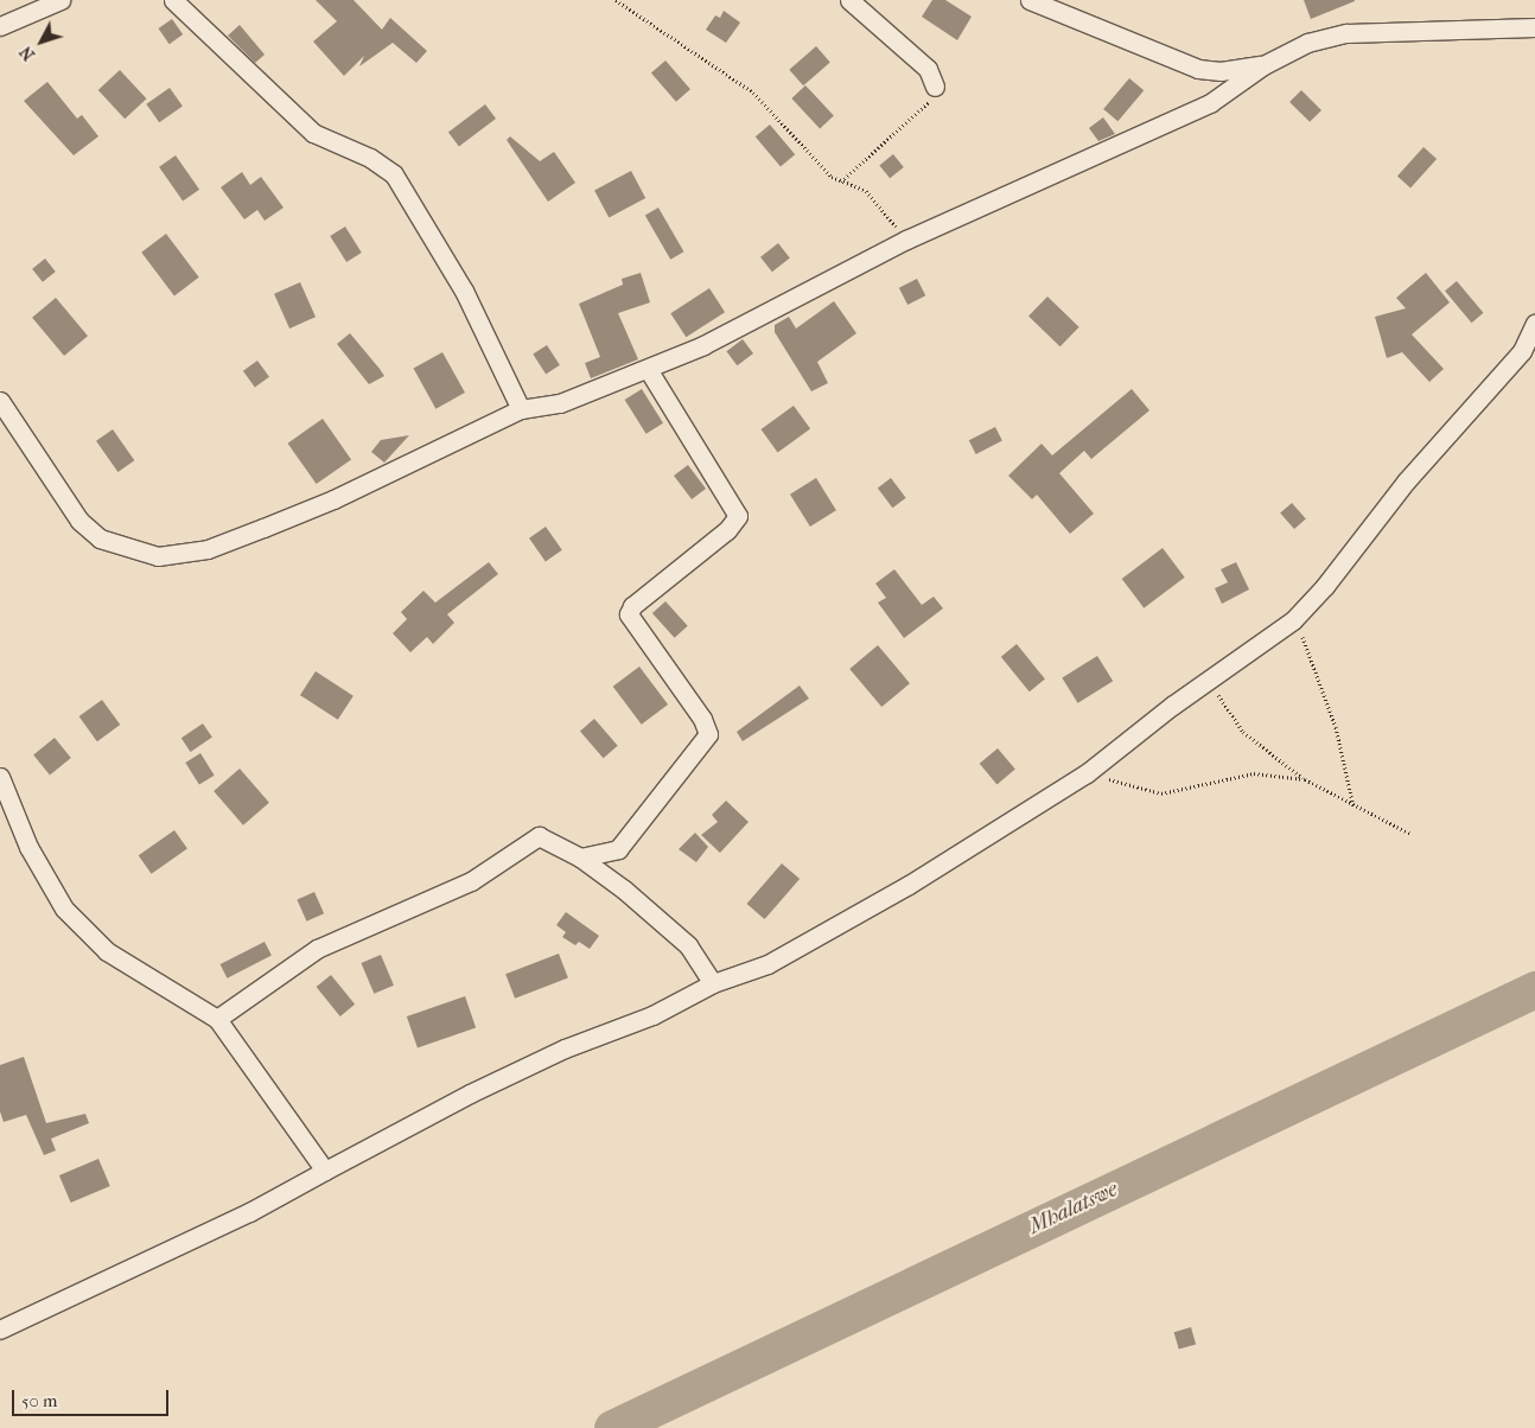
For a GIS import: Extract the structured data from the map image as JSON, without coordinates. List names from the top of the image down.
{
  "water": ["Mhalatswe"],
  "scale_bar": "50 m",
  "north": "bottom left"
}
